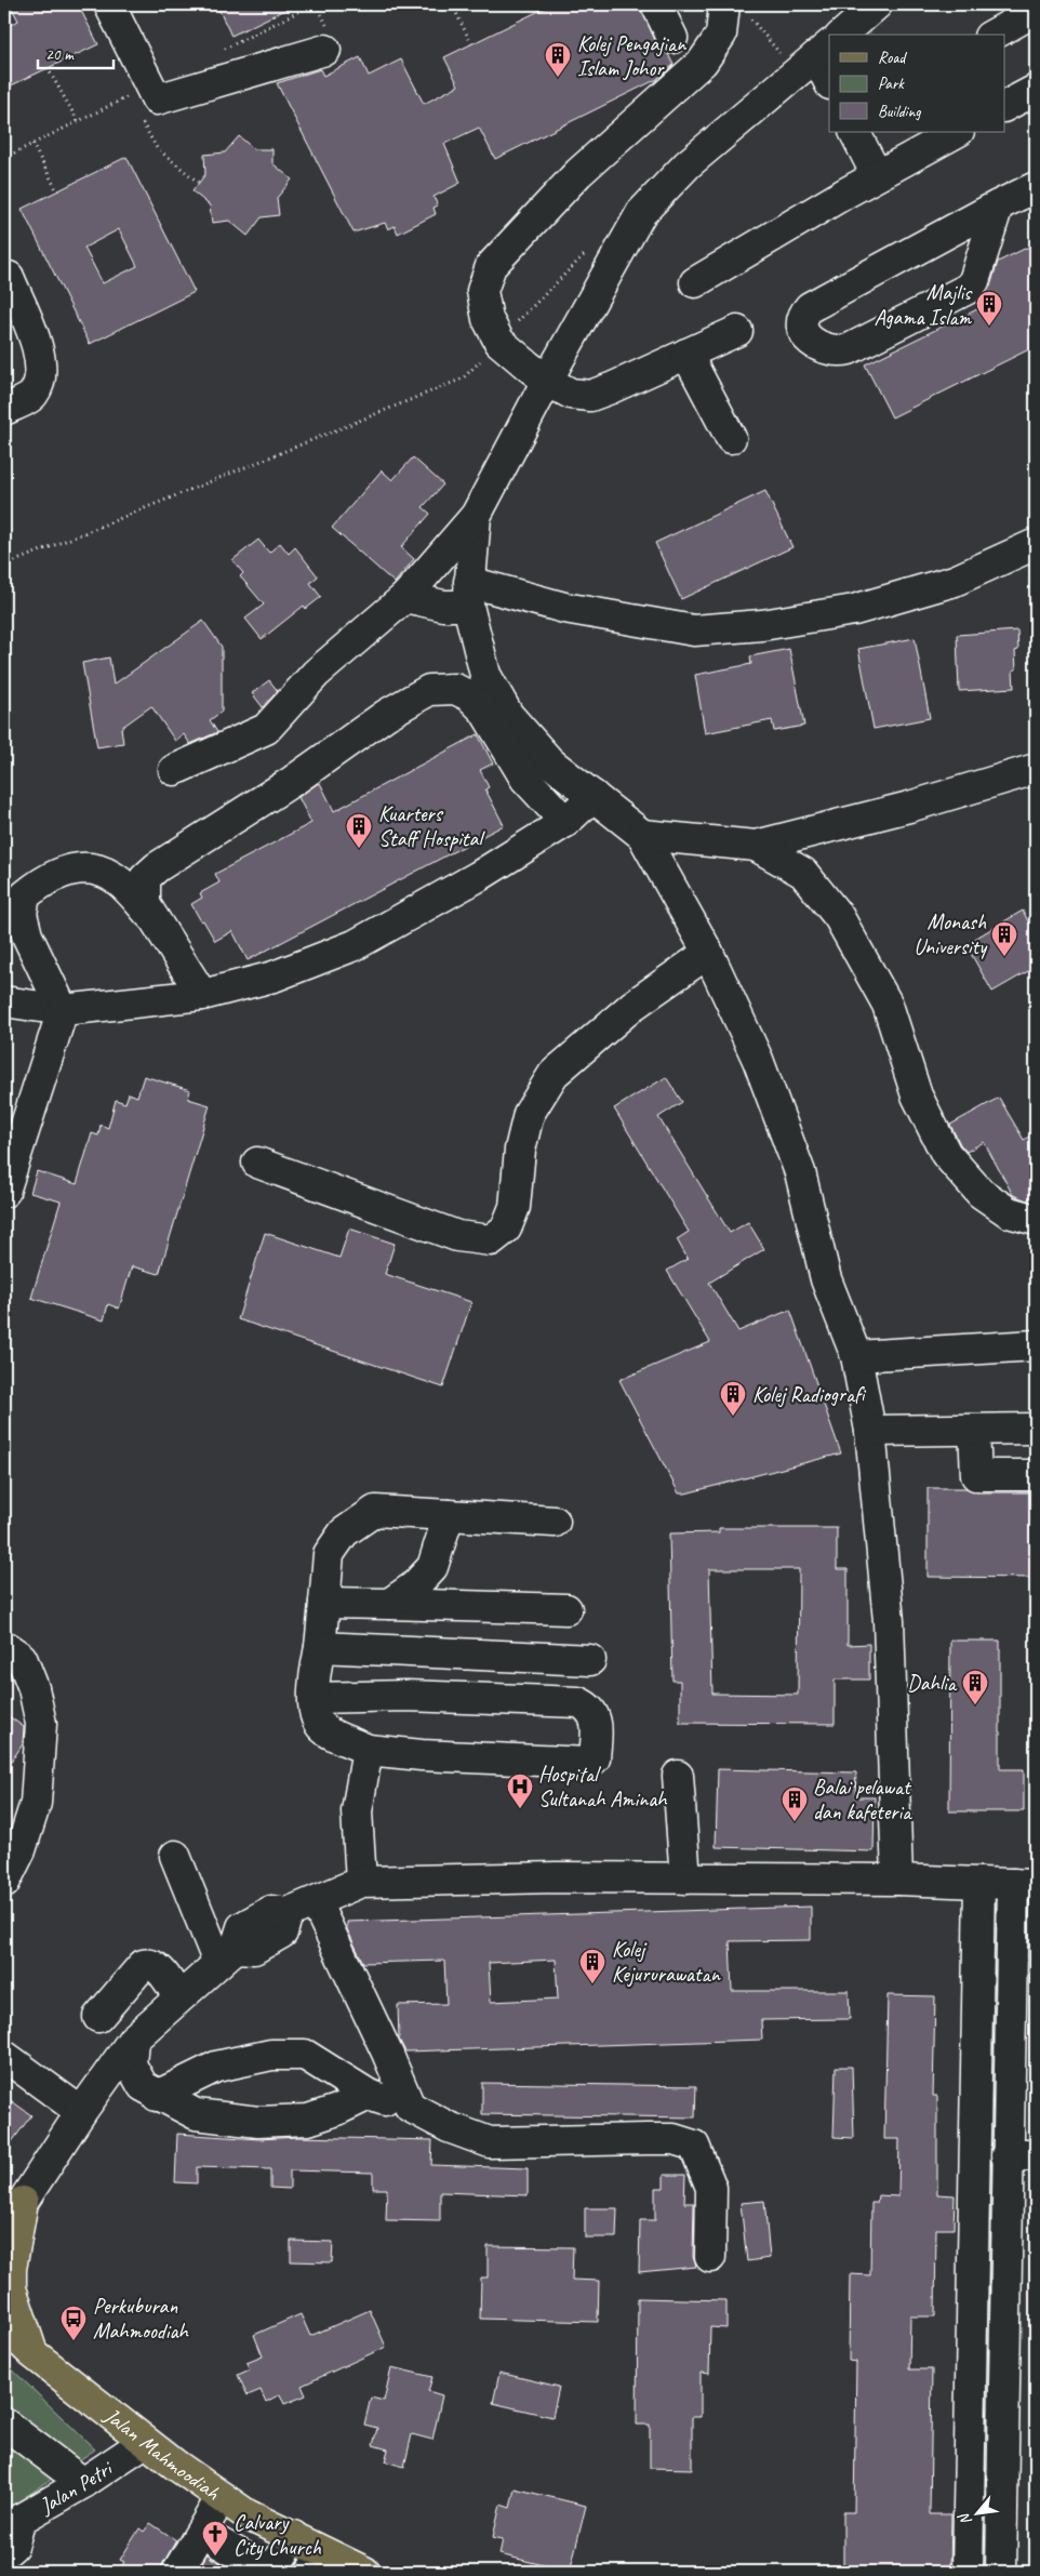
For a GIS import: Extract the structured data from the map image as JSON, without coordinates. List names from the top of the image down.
{
  "streets": {
    "main road": ["Jalan Mahmoodiah"],
    "street": ["Jalan Petri"]
  },
  "crossings": [
    ["Jalan Mahmoodiah", "Jalan Petri"]
  ],
  "places": {
    "building": [
      "Kolej Pengajian Islam Johor",
      "Majlis Agama Islam",
      "Kuarters Staff Hospital",
      "Monash University",
      "Kolej Radiografi",
      "Dahlia",
      "Balai pelawat dan kafeteria",
      "Kolej Kejururawatan"
    ],
    "hospital": ["Hospital Sultanah Aminah"],
    "bus stop": ["Perkuburan Mahmoodiah"],
    "church": ["Calvary City Church"]
  },
  "legend": ["Road", "Park", "Building"],
  "scale_bar": "20 m",
  "north": "bottom left"
}
